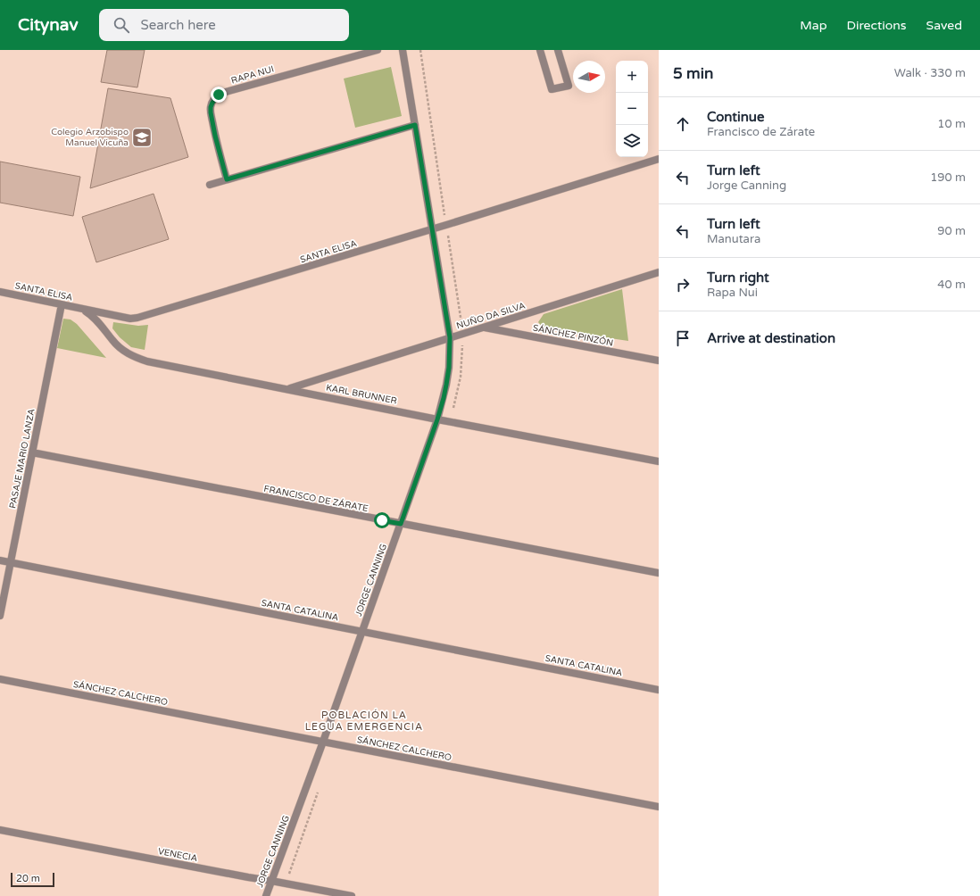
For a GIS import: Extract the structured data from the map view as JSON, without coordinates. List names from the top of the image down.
{
  "streets": {
    "street": [
      "RAPA NUI",
      "SANTA ELISA",
      "NUÑO DA SILVA",
      "SÁNCHEZ PINZÓN",
      "KARL BRUNNER",
      "PASAJE MARIO LANZA",
      "FRANCISCO DE ZÁRATE",
      "JORGE CANNING",
      "SANTA CATALINA",
      "SÁNCHEZ CALCHERO",
      "VENECIA"
    ]
  },
  "crossings": [
    ["SANTA ELISA", "KARL BRUNNER"],
    ["SANTA ELISA", "PASAJE MARIO LANZA"],
    ["SANTA ELISA", "JORGE CANNING"],
    ["NUÑO DA SILVA", "SÁNCHEZ PINZÓN"],
    ["NUÑO DA SILVA", "KARL BRUNNER"],
    ["NUÑO DA SILVA", "JORGE CANNING"],
    ["KARL BRUNNER", "JORGE CANNING"],
    ["PASAJE MARIO LANZA", "FRANCISCO DE ZÁRATE"],
    ["PASAJE MARIO LANZA", "SANTA CATALINA"],
    ["FRANCISCO DE ZÁRATE", "JORGE CANNING"],
    ["JORGE CANNING", "SANTA CATALINA"],
    ["JORGE CANNING", "SÁNCHEZ CALCHERO"],
    ["JORGE CANNING", "VENECIA"]
  ],
  "districts": ["POBLACIÓN LA LEGUA EMERGENCIA"],
  "places": {
    "school or university": ["Colegio Arzobispo Manuel Vicuña"]
  },
  "scale_bar": "20 m",
  "north": "right",
  "page": {
    "header": "Citynav",
    "search": "Search here",
    "nav": ["Map", "Directions", "Saved"],
    "heading": ["5 min", "Walk · 330 m"],
    "map_buttons": ["+", "−"],
    "list": [
      ["Continue", "Francisco de Zárate", "10 m"],
      ["Turn left", "Jorge Canning", "190 m"],
      ["Turn left", "Manutara", "90 m"],
      ["Turn right", "Rapa Nui", "40 m"],
      "Arrive at destination"
    ],
    "scale": "20 m"
  }
}
